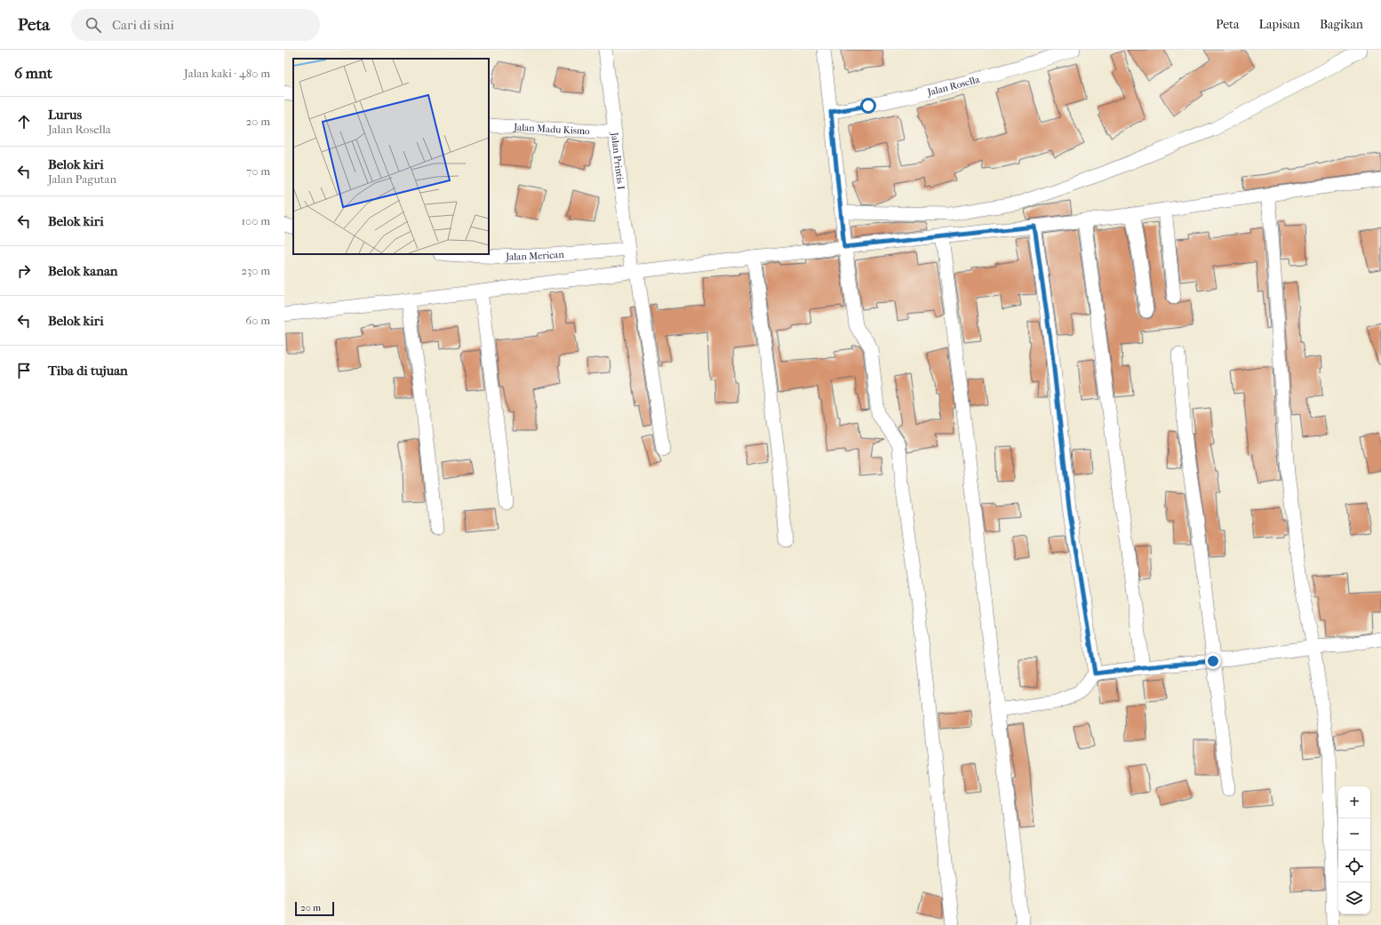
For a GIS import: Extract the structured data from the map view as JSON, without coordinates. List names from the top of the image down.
{
  "streets": {
    "street": [
      "Jalan Rosella",
      "Jalan Madu Kismo",
      "Jalan Printis I",
      "Jalan Merican"
    ]
  },
  "crossings": [
    ["Jalan Madu Kismo", "Jalan Printis I"],
    ["Jalan Printis I", "Jalan Merican"]
  ],
  "scale_bar": "20 m",
  "page": {
    "header": "Peta",
    "search": "Cari di sini",
    "nav": ["Peta", "Lapisan", "Bagikan"],
    "heading": ["6 mnt", "Jalan kaki · 480 m"],
    "list": [
      ["Lurus", "Jalan Rosella", "20 m"],
      ["Belok kiri", "Jalan Pagutan", "70 m"],
      ["Belok kiri", "100 m"],
      ["Belok kanan", "230 m"],
      ["Belok kiri", "60 m"],
      "Tiba di tujuan"
    ],
    "map_buttons": ["+", "−"],
    "scale": "20 m"
  }
}
